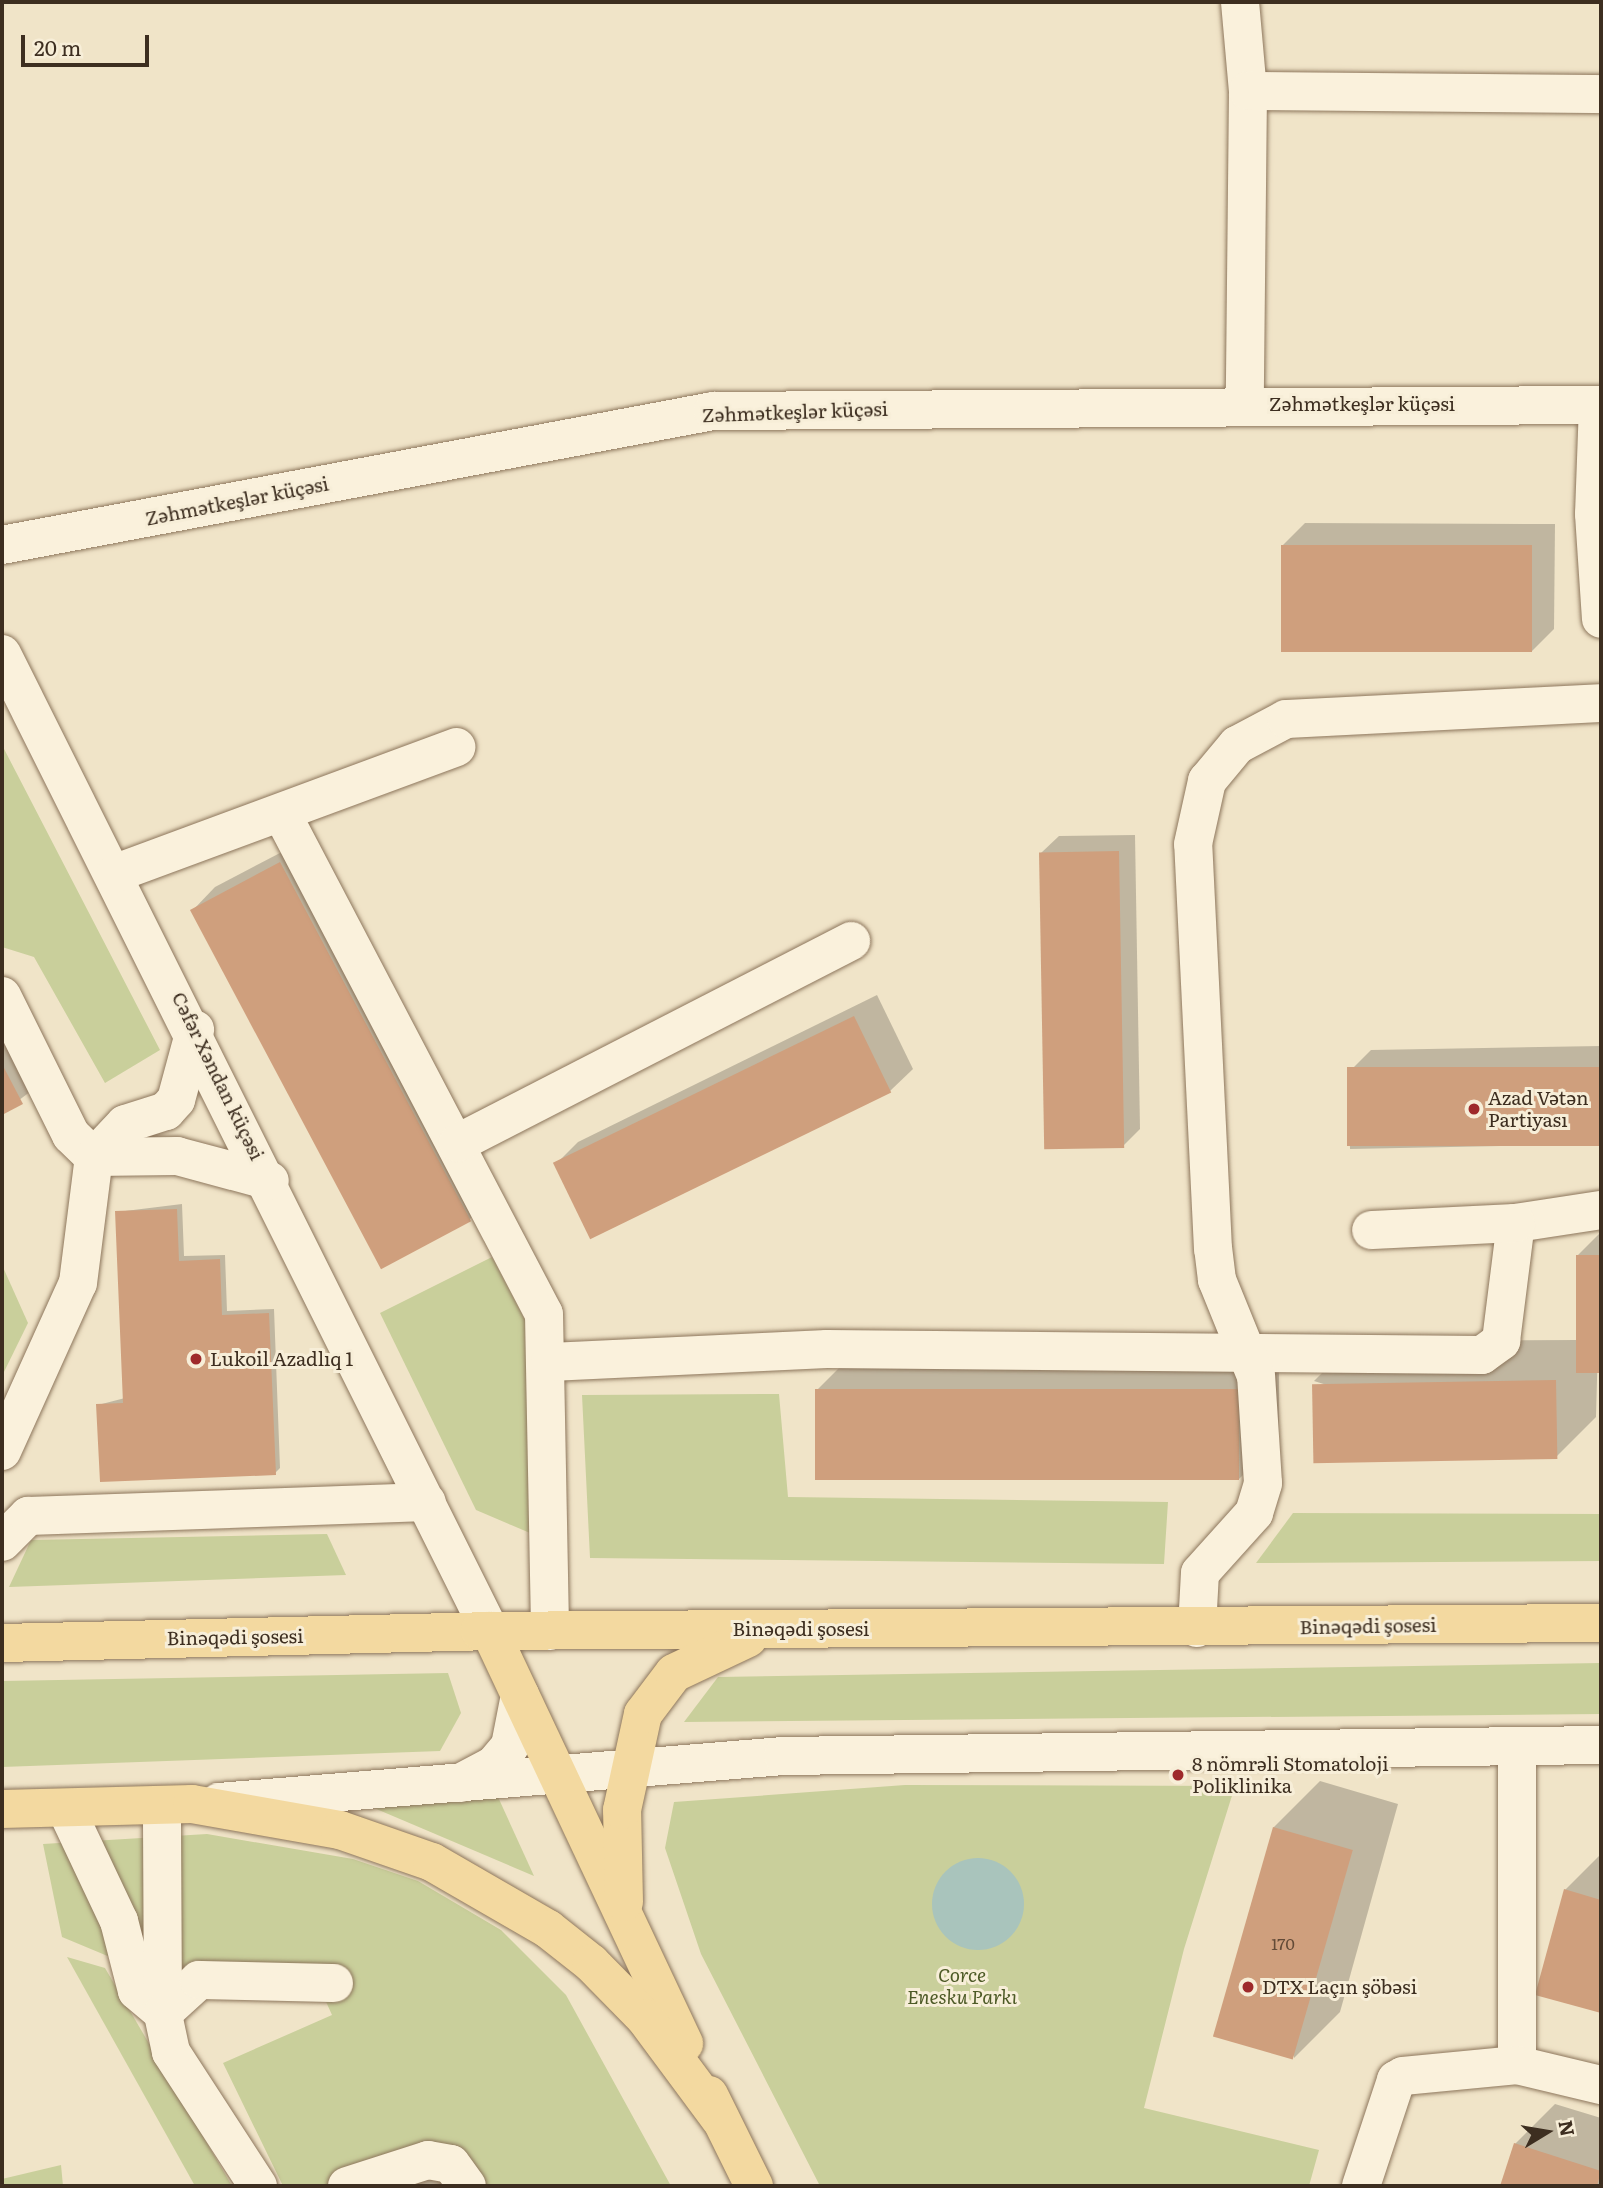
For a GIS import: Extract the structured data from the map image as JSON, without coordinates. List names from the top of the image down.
{
  "streets": {
    "main road": ["Binəqədi şosesi"],
    "street": ["Zəhmətkeşlər küçəsi", "Cəfər Xəndan küçəsi"]
  },
  "crossings": [
    ["Cəfər Xəndan küçəsi", "Binəqədi şosesi"]
  ],
  "parks": ["Corce Enesku Parkı"],
  "places": [
    "Azad Vətən Partiyası",
    "Lukoil Azadlıq 1",
    "8 nömrəli Stomatoloji Poliklinika",
    "DTX Laçın şöbəsi"
  ],
  "house_numbers": ["170"],
  "scale_bar": "20 m",
  "north": "right"
}
